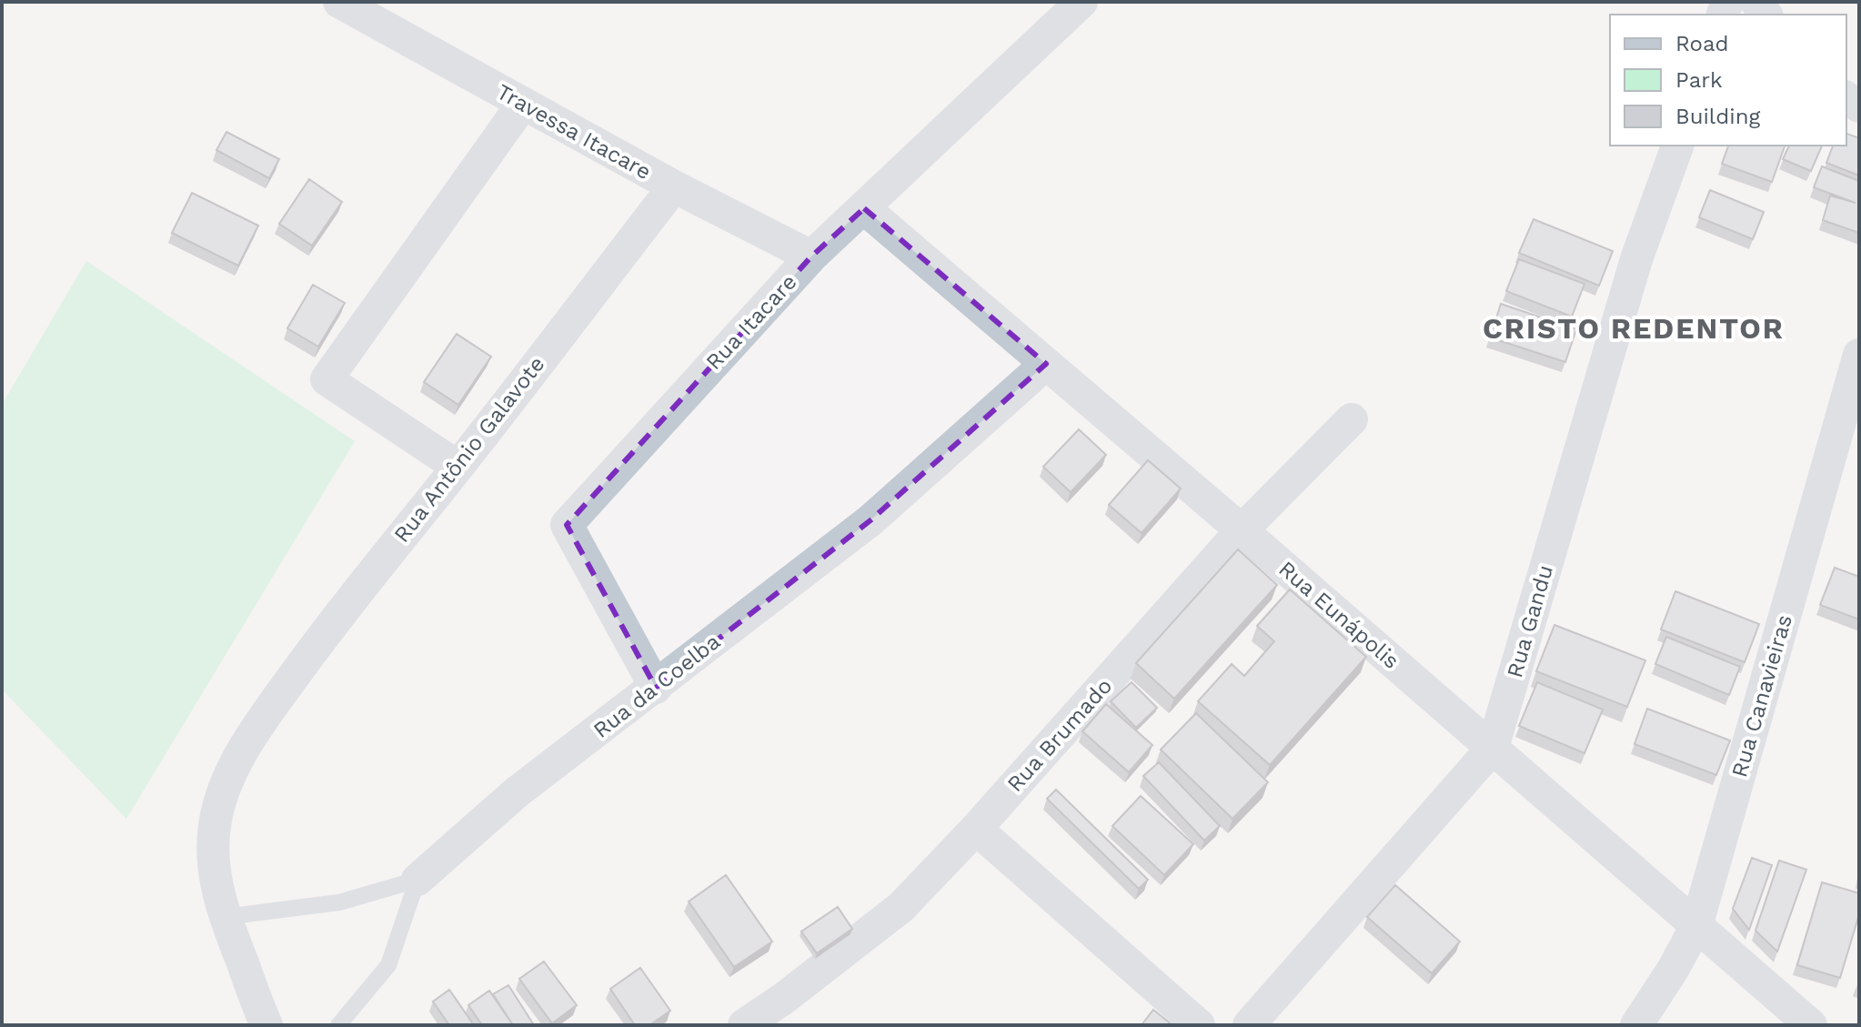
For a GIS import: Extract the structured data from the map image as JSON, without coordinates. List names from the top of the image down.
{
  "streets": {
    "street": [
      "Travessa Itacare",
      "Rua Itacare",
      "Rua Antônio Galavote",
      "Rua Eunápolis",
      "Rua Gandu",
      "Rua da Coelba",
      "Rua Canavieiras",
      "Rua Brumado"
    ]
  },
  "crossings": [
    ["Travessa Itacare", "Rua Itacare"],
    ["Travessa Itacare", "Rua Antônio Galavote"],
    ["Rua Itacare", "Rua Eunápolis"],
    ["Rua Itacare", "Rua da Coelba"],
    ["Rua Antônio Galavote", "Rua da Coelba"],
    ["Rua Eunápolis", "Rua Gandu"],
    ["Rua Eunápolis", "Rua da Coelba"],
    ["Rua Eunápolis", "Rua Canavieiras"],
    ["Rua Eunápolis", "Rua Brumado"]
  ],
  "districts": ["CRISTO REDENTOR"],
  "legend": ["Road", "Park", "Building"]
}
